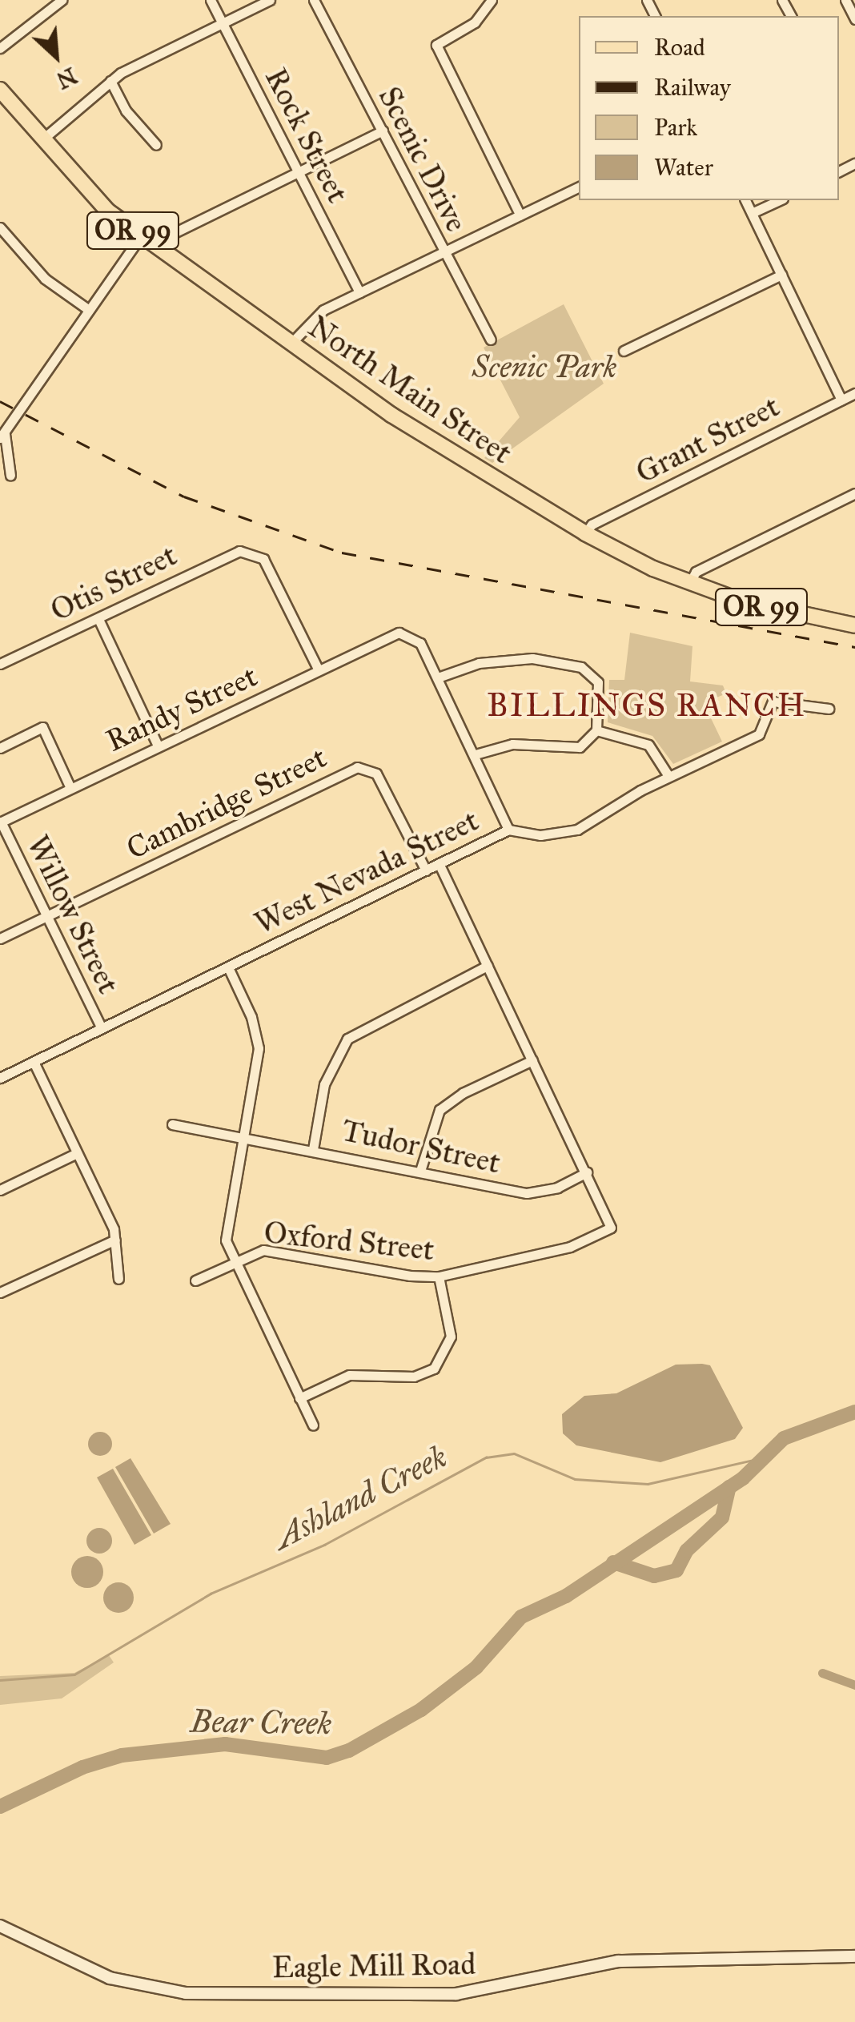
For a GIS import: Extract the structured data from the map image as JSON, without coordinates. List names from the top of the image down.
{
  "streets": {
    "main road": ["OR 99", "North Main Street"],
    "street": [
      "Rock Street",
      "Scenic Drive",
      "Grant Street",
      "Otis Street",
      "Randy Street",
      "Cambridge Street",
      "West Nevada Street",
      "Willow Street",
      "Tudor Street",
      "Oxford Street",
      "Eagle Mill Road"
    ]
  },
  "crossings": [
    ["North Main Street", "Grant Street"],
    ["Otis Street", "Randy Street"],
    ["Randy Street", "Willow Street"],
    ["Cambridge Street", "West Nevada Street"],
    ["Cambridge Street", "Willow Street"],
    ["West Nevada Street", "Willow Street"],
    ["Tudor Street", "Oxford Street"]
  ],
  "districts": ["BILLINGS RANCH"],
  "water": ["Ashland Creek", "Bear Creek"],
  "parks": ["Scenic Park"],
  "legend": [
    "Road",
    "Railway",
    "Park",
    "Water"
  ],
  "north": "bottom right"
}
